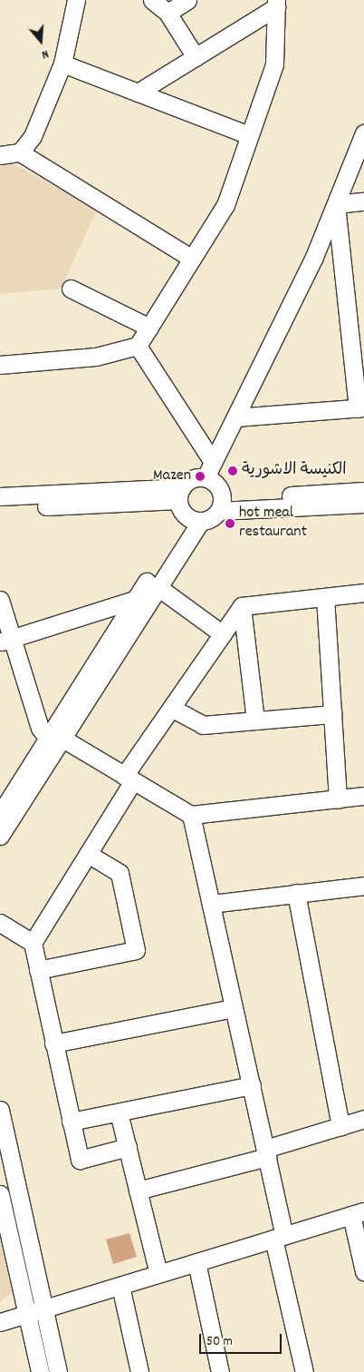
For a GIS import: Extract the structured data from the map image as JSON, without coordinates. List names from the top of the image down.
{
  "places": ["الكنيسة الاشورية", "Mazen", "hot meal restaurant"],
  "scale_bar": "50 m",
  "north": "bottom"
}
